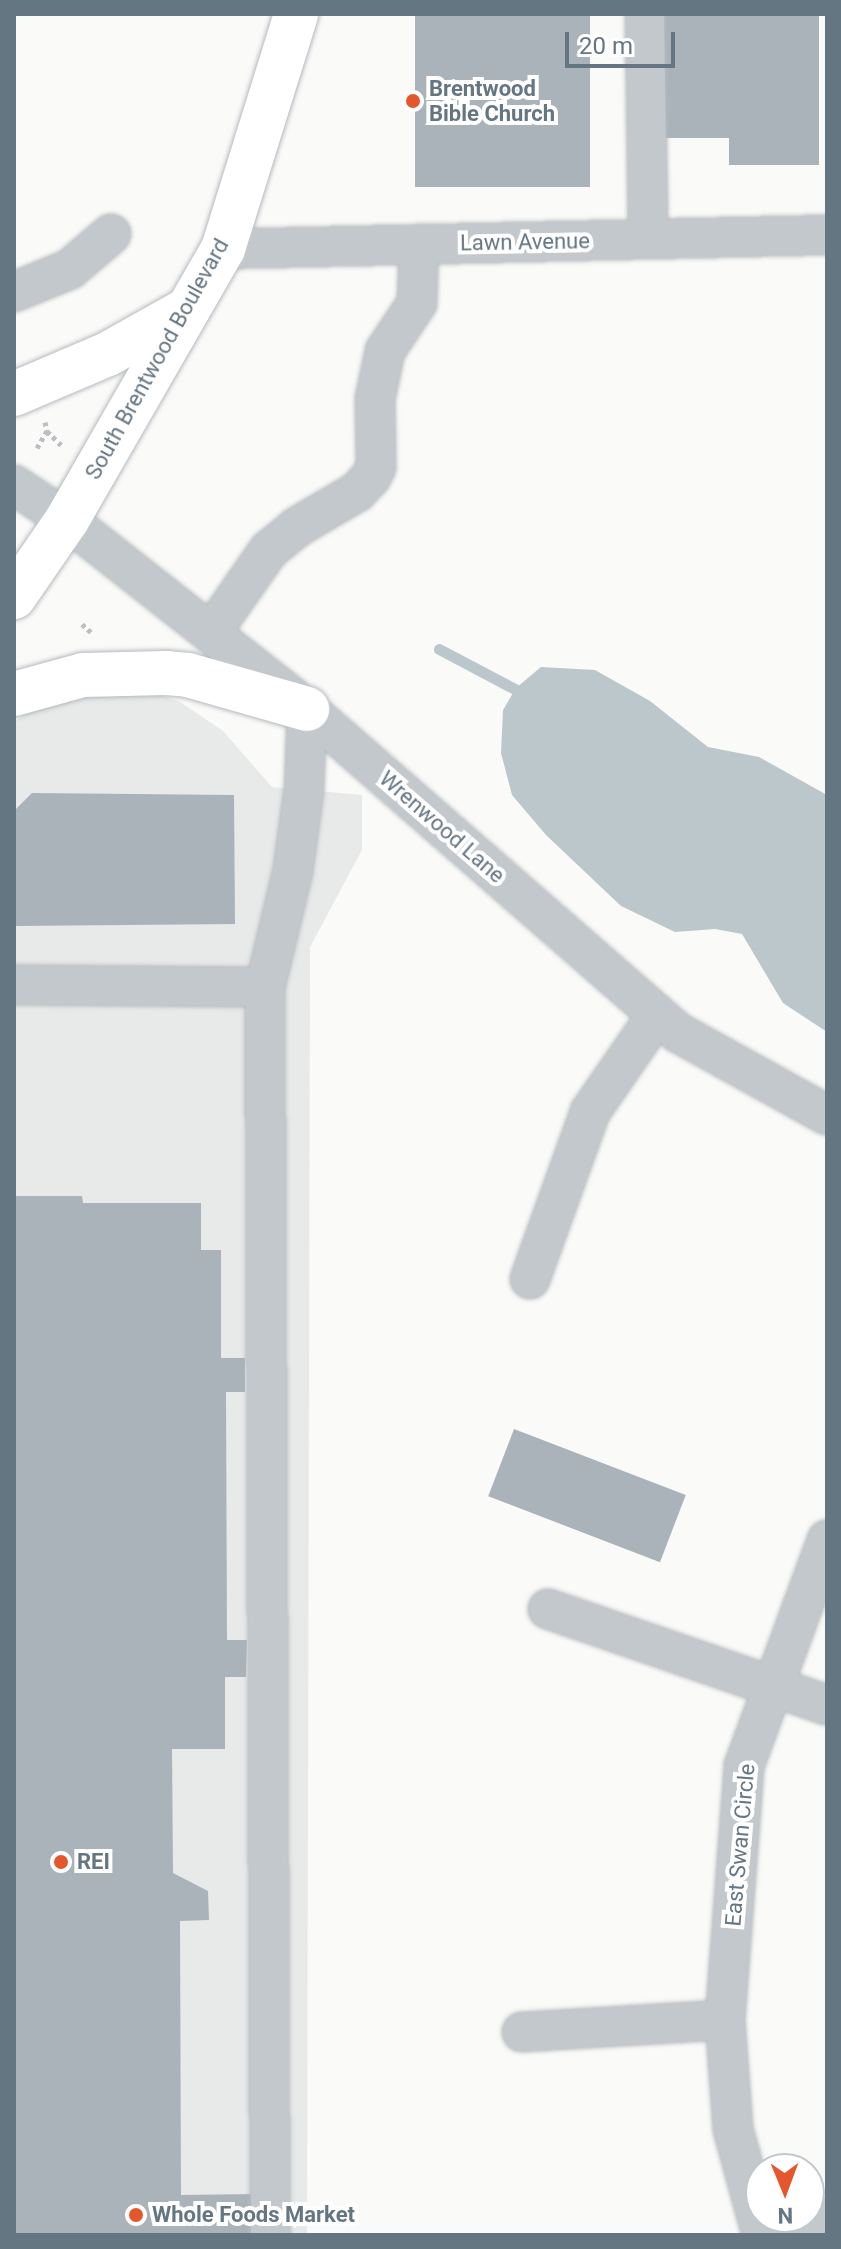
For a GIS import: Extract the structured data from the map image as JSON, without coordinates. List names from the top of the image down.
{
  "streets": {
    "main road": ["South Brentwood Boulevard"],
    "street": ["Lawn Avenue", "Wrenwood Lane", "East Swan Circle"]
  },
  "crossings": [
    ["Lawn Avenue", "South Brentwood Boulevard"],
    ["South Brentwood Boulevard", "Wrenwood Lane"]
  ],
  "places": ["Brentwood Bible Church", "REI", "Whole Foods Market"],
  "scale_bar": "20 m",
  "north": "bottom"
}
